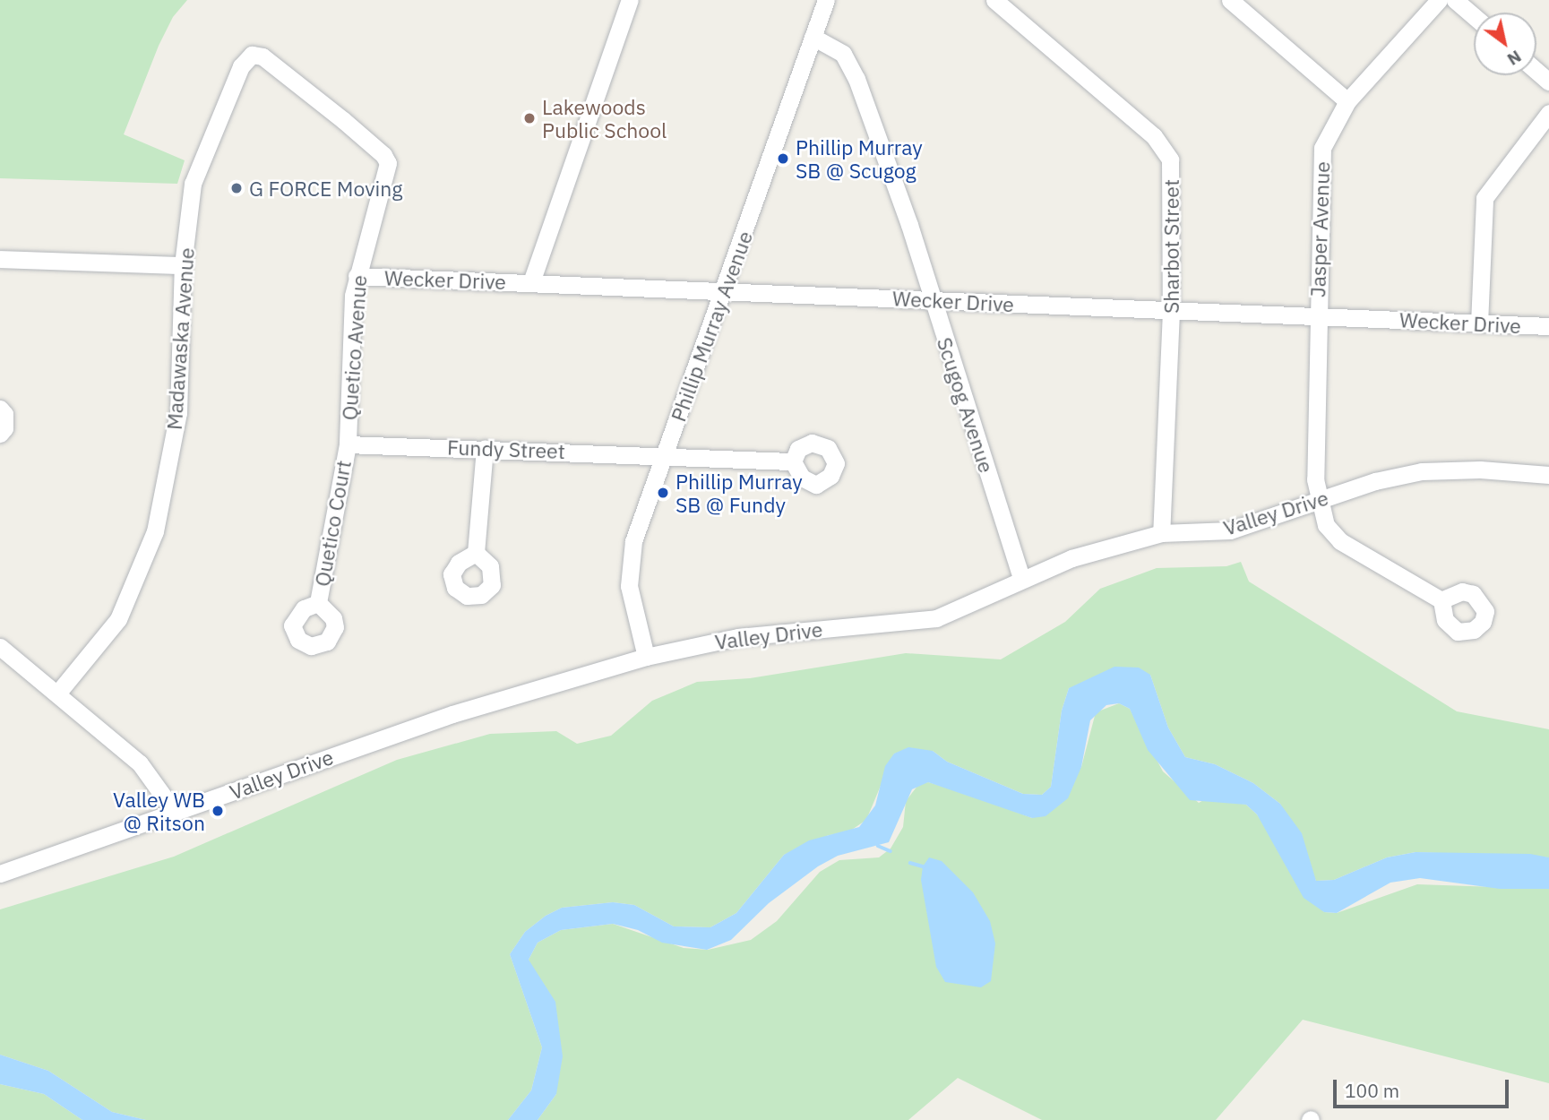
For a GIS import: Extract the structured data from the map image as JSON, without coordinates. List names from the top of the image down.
{
  "streets": {
    "street": [
      "Jasper Avenue",
      "Sharbot Street",
      "Wecker Drive",
      "Phillip Murray Avenue",
      "Madawaska Avenue",
      "Quetico Avenue",
      "Scugog Avenue",
      "Fundy Street",
      "Valley Drive",
      "Quetico Court"
    ]
  },
  "crossings": [
    ["Jasper Avenue", "Wecker Drive"],
    ["Jasper Avenue", "Valley Drive"],
    ["Sharbot Street", "Wecker Drive"],
    ["Sharbot Street", "Valley Drive"],
    ["Wecker Drive", "Phillip Murray Avenue"],
    ["Wecker Drive", "Quetico Avenue"],
    ["Wecker Drive", "Scugog Avenue"],
    ["Phillip Murray Avenue", "Scugog Avenue"],
    ["Phillip Murray Avenue", "Fundy Street"],
    ["Phillip Murray Avenue", "Valley Drive"],
    ["Madawaska Avenue", "Quetico Avenue"],
    ["Quetico Avenue", "Fundy Street"],
    ["Quetico Avenue", "Quetico Court"],
    ["Scugog Avenue", "Valley Drive"],
    ["Fundy Street", "Quetico Court"]
  ],
  "places": [
    "Lakewoods Public School",
    "Phillip Murray SB @ Scugog",
    "G FORCE Moving",
    "Phillip Murray SB @ Fundy",
    "Valley WB @ Ritson"
  ],
  "scale_bar": "100 m",
  "north": "bottom right"
}
